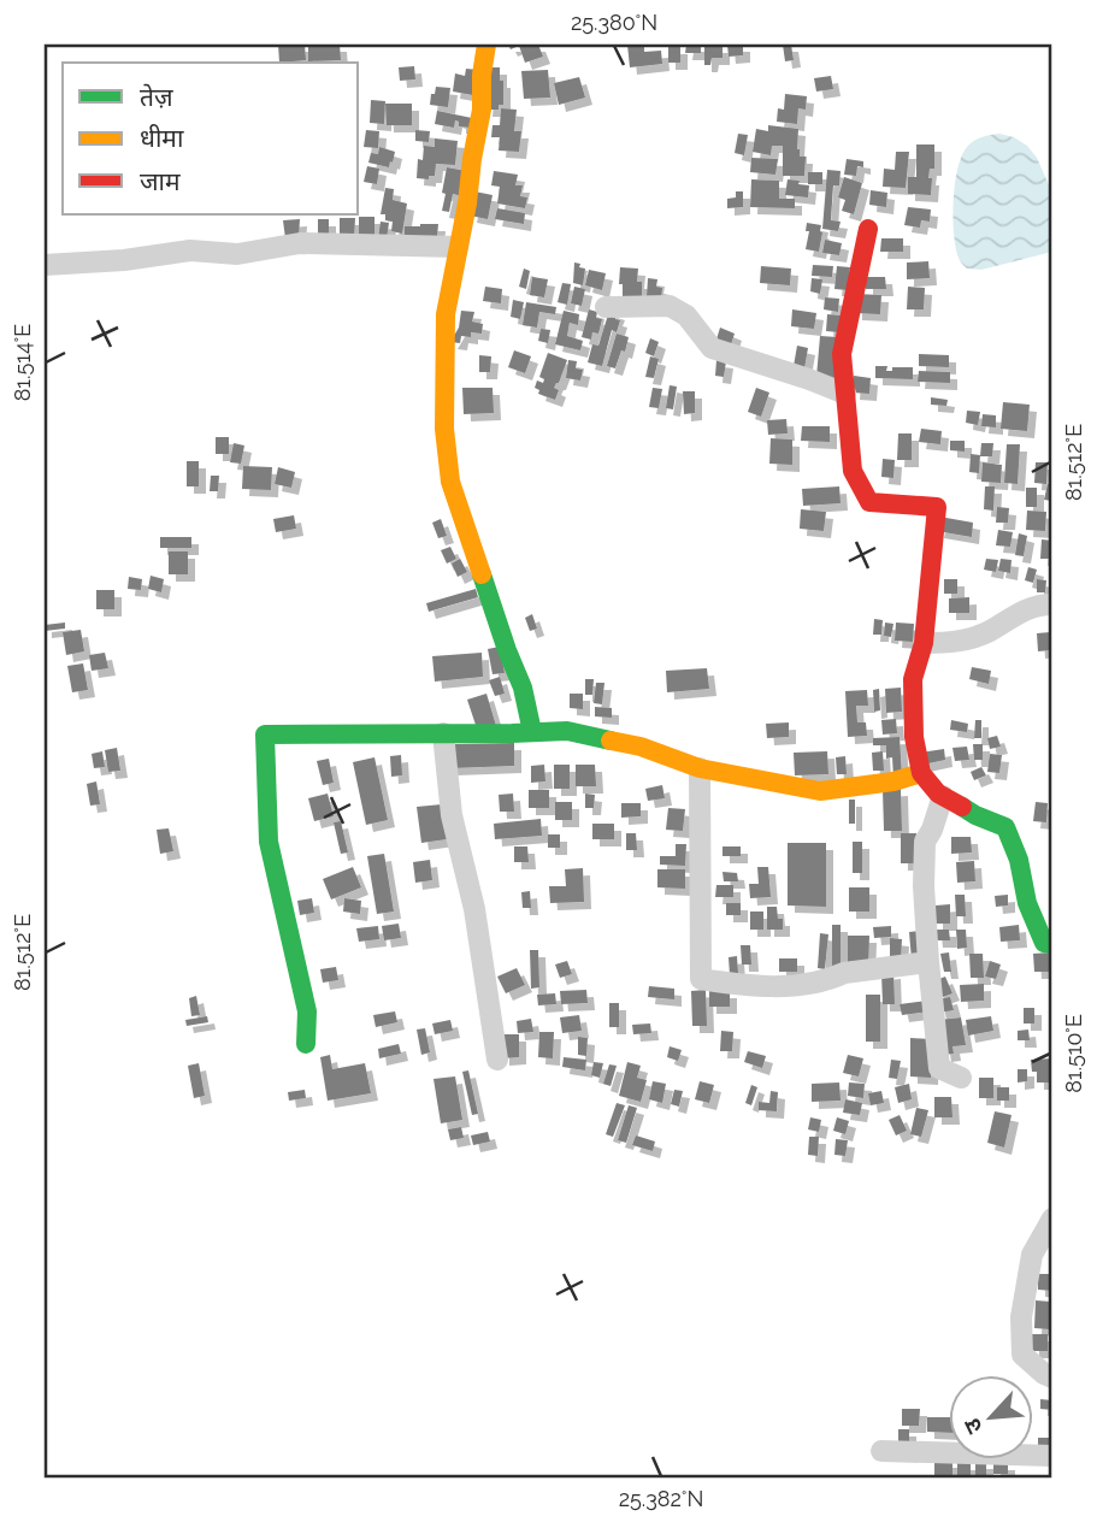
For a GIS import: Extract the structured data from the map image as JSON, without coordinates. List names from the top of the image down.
{
  "legend": ["तेज़", "धीमा", "जाम"],
  "north": "bottom left",
  "coordinates": [
    "25.380°N",
    "81.514°E",
    "81.512°E",
    "81.510°E",
    "25.382°N"
  ]
}
